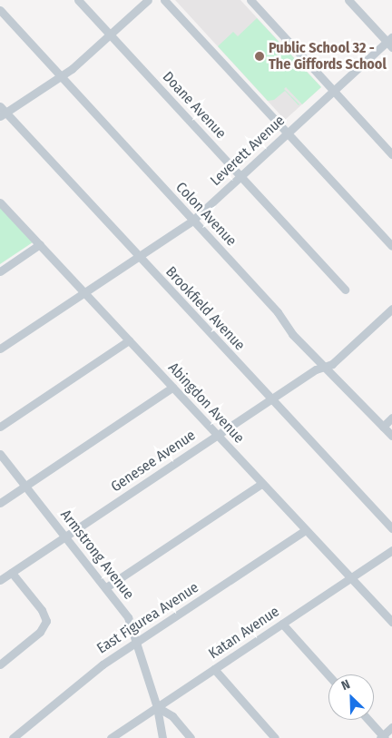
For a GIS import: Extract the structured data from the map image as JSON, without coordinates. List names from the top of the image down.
{
  "streets": {
    "street": [
      "Doane Avenue",
      "Leverett Avenue",
      "Colon Avenue",
      "Brookfield Avenue",
      "Abingdon Avenue",
      "Genesee Avenue",
      "Armstrong Avenue",
      "East Figurea Avenue",
      "Katan Avenue"
    ]
  },
  "crossings": [
    ["Doane Avenue", "Leverett Avenue"],
    ["Leverett Avenue", "Colon Avenue"],
    ["Leverett Avenue", "Brookfield Avenue"],
    ["Leverett Avenue", "Abingdon Avenue"],
    ["Colon Avenue", "Genesee Avenue"],
    ["Brookfield Avenue", "Genesee Avenue"],
    ["Abingdon Avenue", "Genesee Avenue"],
    ["Abingdon Avenue", "East Figurea Avenue"],
    ["Abingdon Avenue", "Katan Avenue"],
    ["Genesee Avenue", "Armstrong Avenue"],
    ["Armstrong Avenue", "East Figurea Avenue"],
    ["Armstrong Avenue", "Katan Avenue"]
  ],
  "places": ["Public School 32 - The Giffords School"],
  "north": "top left"
}
